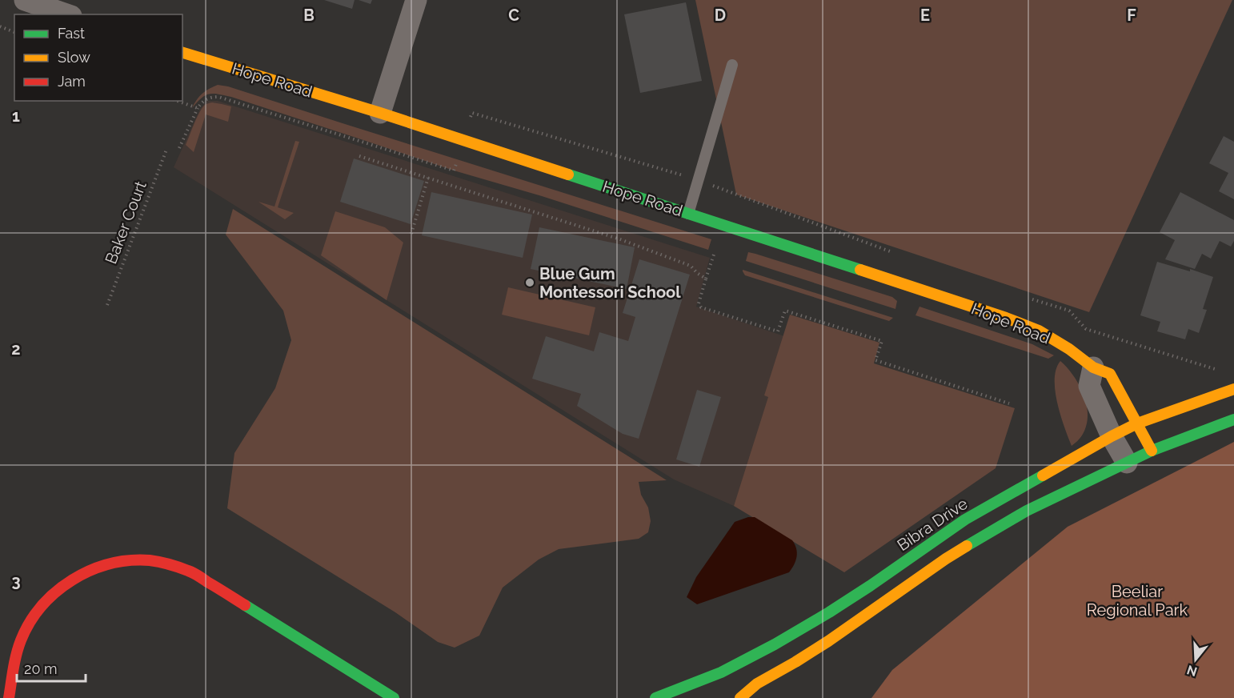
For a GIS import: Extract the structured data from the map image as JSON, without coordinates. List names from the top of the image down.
{
  "streets": {
    "street": ["Hope Road", "Bibra Drive"],
    "path": ["Baker Court"]
  },
  "crossings": [
    ["Hope Road", "Bibra Drive"]
  ],
  "parks": ["Beeliar Regional Park"],
  "places": ["Blue Gum Montessori School"],
  "legend": ["Fast", "Slow", "Jam"],
  "scale_bar": "20 m",
  "north": "bottom",
  "grid": {
    "columns": [
      "B",
      "C",
      "D",
      "E",
      "F"
    ],
    "rows": ["1", "2", "3"]
  }
}
